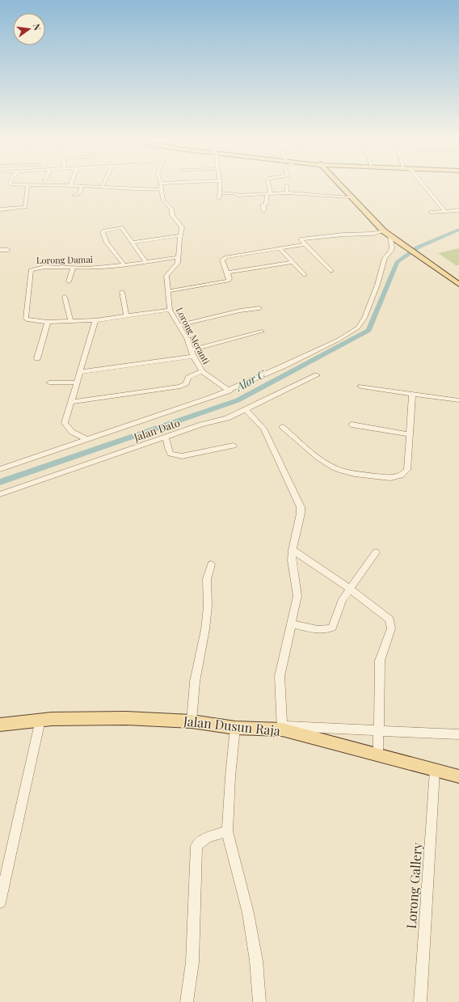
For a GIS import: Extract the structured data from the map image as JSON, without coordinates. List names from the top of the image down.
{
  "streets": {
    "main road": ["Jalan Dusun Raja"],
    "street": [
      "Lorong Damai",
      "Lorong Meranti",
      "Jalan Dato",
      "Lorong Gallery"
    ]
  },
  "crossings": [
    ["Lorong Damai", "Lorong Meranti"],
    ["Jalan Dusun Raja", "Lorong Gallery"]
  ],
  "water": ["Alor C"],
  "north": "right"
}
